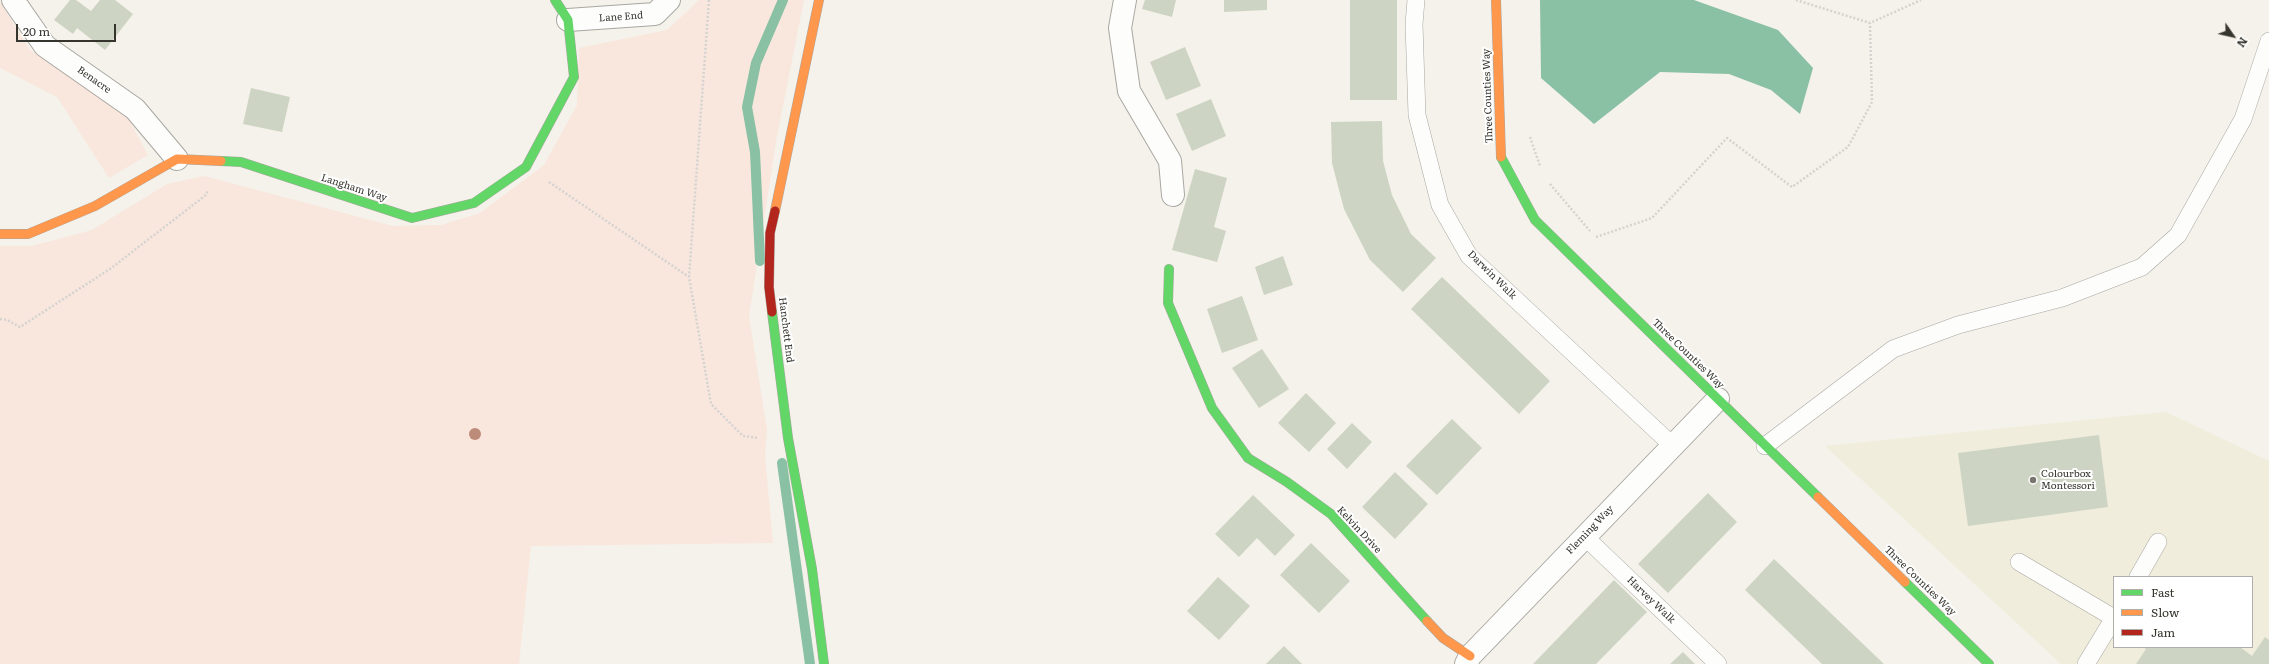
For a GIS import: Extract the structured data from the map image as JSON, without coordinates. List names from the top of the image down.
{
  "streets": {
    "street": [
      "Lane End",
      "Benacre",
      "Three Counties Way",
      "Langham Way",
      "Hanchett End",
      "Kelvin Drive",
      "Fleming Way"
    ],
    "lane": ["Darwin Walk", "Harvey Walk"]
  },
  "crossings": [
    ["Lane End", "Langham Way"],
    ["Benacre", "Langham Way"],
    ["Three Counties Way", "Fleming Way"],
    ["Darwin Walk", "Fleming Way"],
    ["Kelvin Drive", "Fleming Way"],
    ["Fleming Way", "Harvey Walk"]
  ],
  "places": ["Colourbox Montessori"],
  "legend": ["Fast", "Slow", "Jam"],
  "scale_bar": "20 m",
  "north": "bottom right"
}
